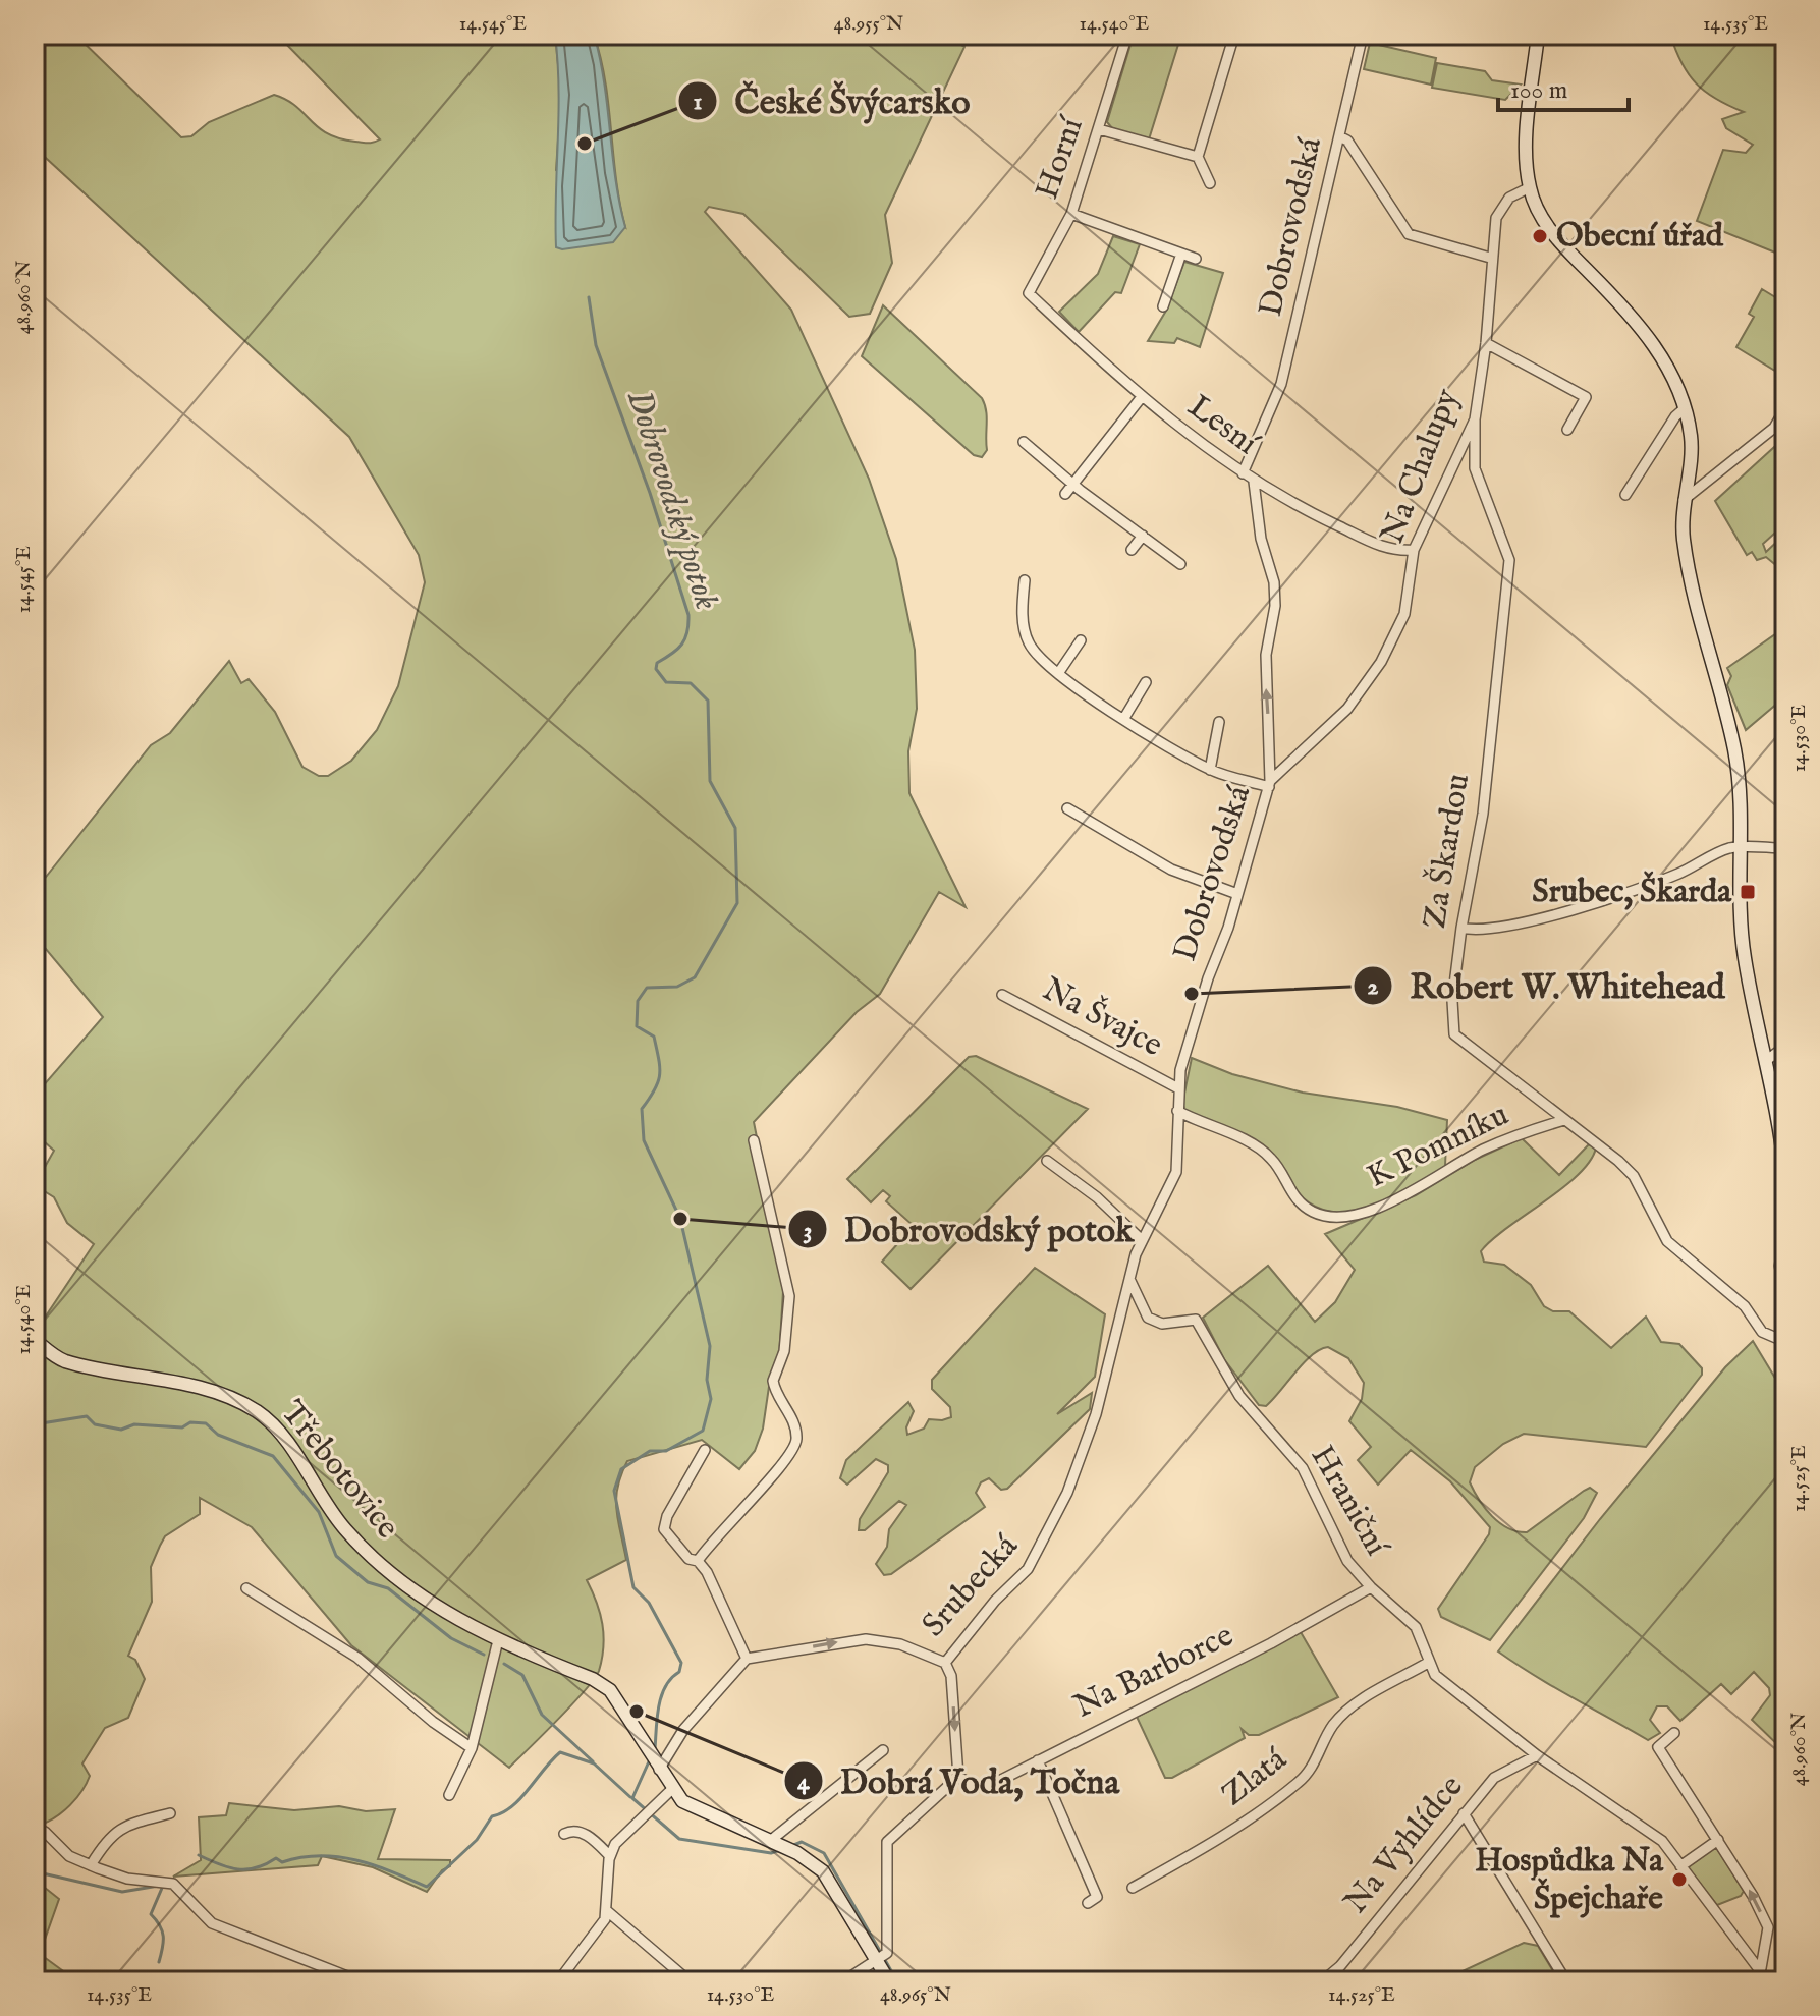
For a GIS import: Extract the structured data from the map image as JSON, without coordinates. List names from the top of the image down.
{
  "streets": {
    "main road": ["Třebotovice"],
    "street": [
      "Horní",
      "Dobrovodská",
      "Lesní",
      "Na Chalupy",
      "Za Škardou",
      "Na Švajce",
      "K Pomníku",
      "Hraniční",
      "Srubecká",
      "Na Barborce",
      "Zlatá",
      "Na Vyhlídce"
    ]
  },
  "crossings": [
    ["Horní", "Lesní"],
    ["Dobrovodská", "Lesní"],
    ["Dobrovodská", "Na Chalupy"],
    ["Dobrovodská", "Na Švajce"],
    ["Dobrovodská", "K Pomníku"],
    ["Dobrovodská", "Hraniční"],
    ["Dobrovodská", "Srubecká"],
    ["Lesní", "Na Chalupy"],
    ["Na Chalupy", "Za Škardou"],
    ["Za Škardou", "K Pomníku"],
    ["Hraniční", "Na Barborce"],
    ["Hraniční", "Zlatá"],
    ["Hraniční", "Na Vyhlídce"]
  ],
  "one_way": ["Srubecká"],
  "water": ["Dobrovodský potok"],
  "places": {
    "other": [
      "České Švýcarsko",
      "Obecní úřad",
      "Robert W. Whitehead",
      "Dobrovodský potok",
      "Dobrá Voda, Točna",
      "Hospůdka Na Špejchaře"
    ],
    "transit": ["Srubec, Škarda"]
  },
  "scale_bar": "100 m",
  "coordinates": [
    "14.545°E",
    "48.955°N",
    "14.540°E",
    "14.535°E",
    "48.960°N",
    "14.530°E",
    "14.525°E",
    "48.965°N"
  ]
}
